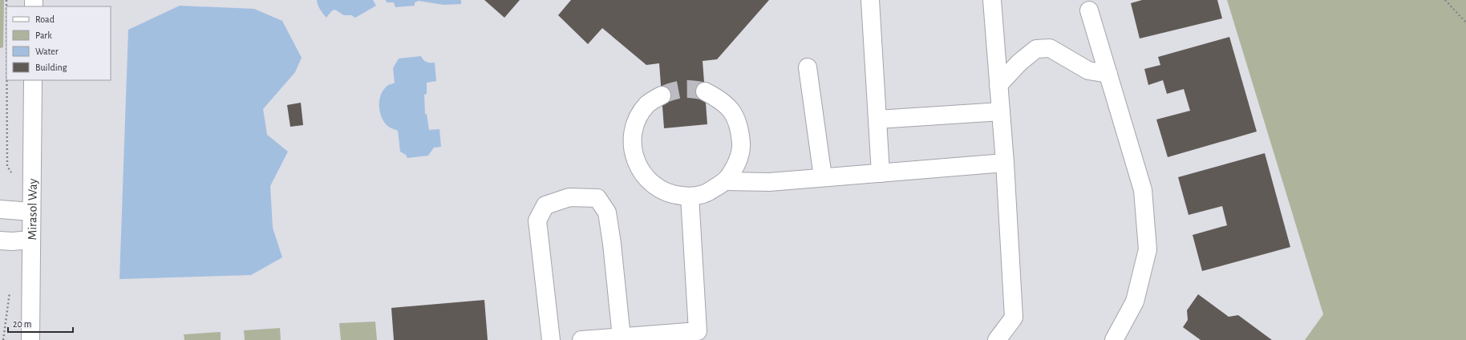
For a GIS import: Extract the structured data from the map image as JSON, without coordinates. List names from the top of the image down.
{
  "streets": {
    "street": ["Mirasol Way"]
  },
  "legend": [
    "Road",
    "Park",
    "Water",
    "Building"
  ],
  "scale_bar": "20 m"
}
